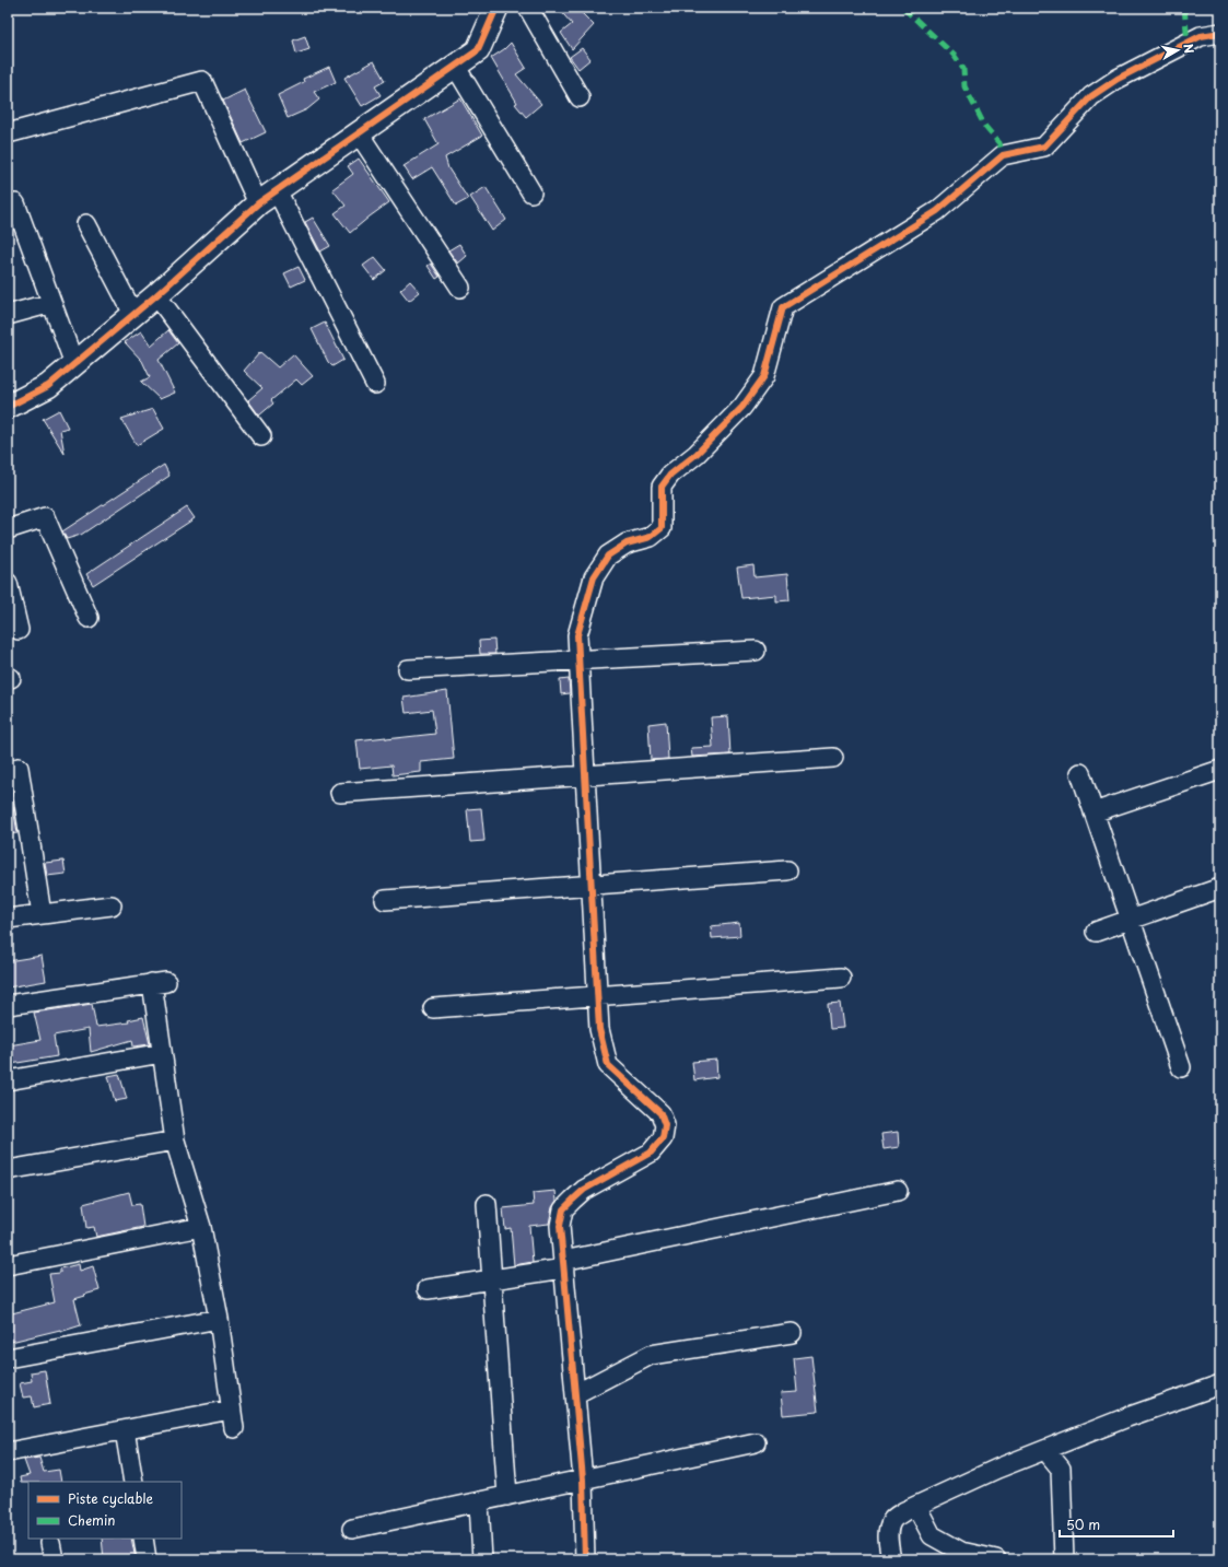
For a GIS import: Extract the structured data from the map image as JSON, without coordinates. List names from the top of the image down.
{
  "legend": ["Piste cyclable", "Chemin"],
  "scale_bar": "50 m",
  "north": "right"
}
